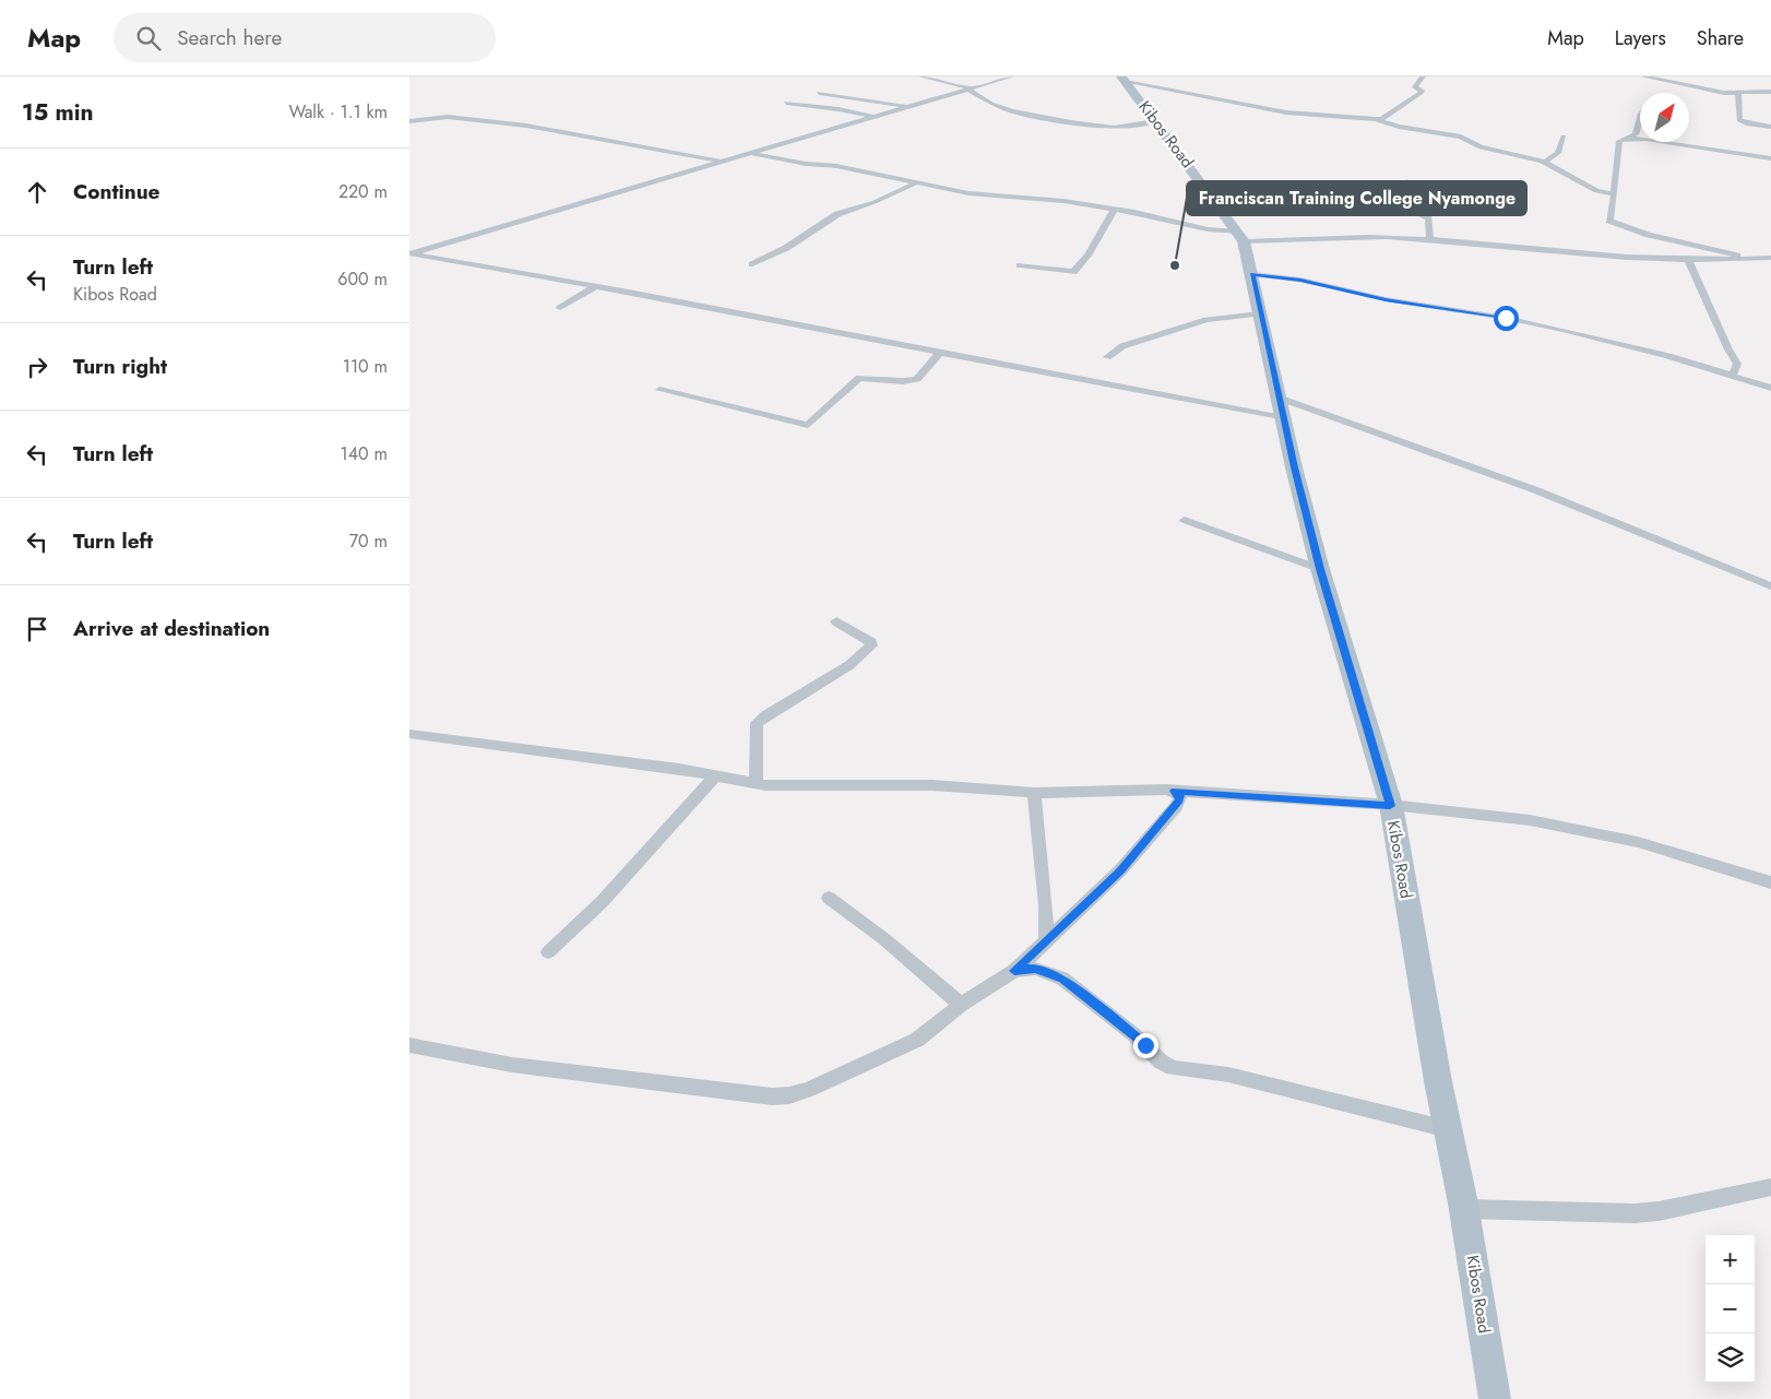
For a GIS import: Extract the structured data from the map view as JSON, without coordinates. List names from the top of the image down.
{
  "streets": {
    "main road": ["Kibos Road"]
  },
  "places": ["Franciscan Training College Nyamonge"],
  "north": "top right",
  "page": {
    "header": "Map",
    "search": "Search here",
    "nav": ["Map", "Layers", "Share"],
    "heading": ["15 min", "Walk · 1.1 km"],
    "list": [
      ["Continue", "220 m"],
      ["Turn left", "Kibos Road", "600 m"],
      ["Turn right", "110 m"],
      ["Turn left", "140 m"],
      ["Turn left", "70 m"],
      "Arrive at destination"
    ],
    "map_buttons": ["+", "−"]
  }
}
